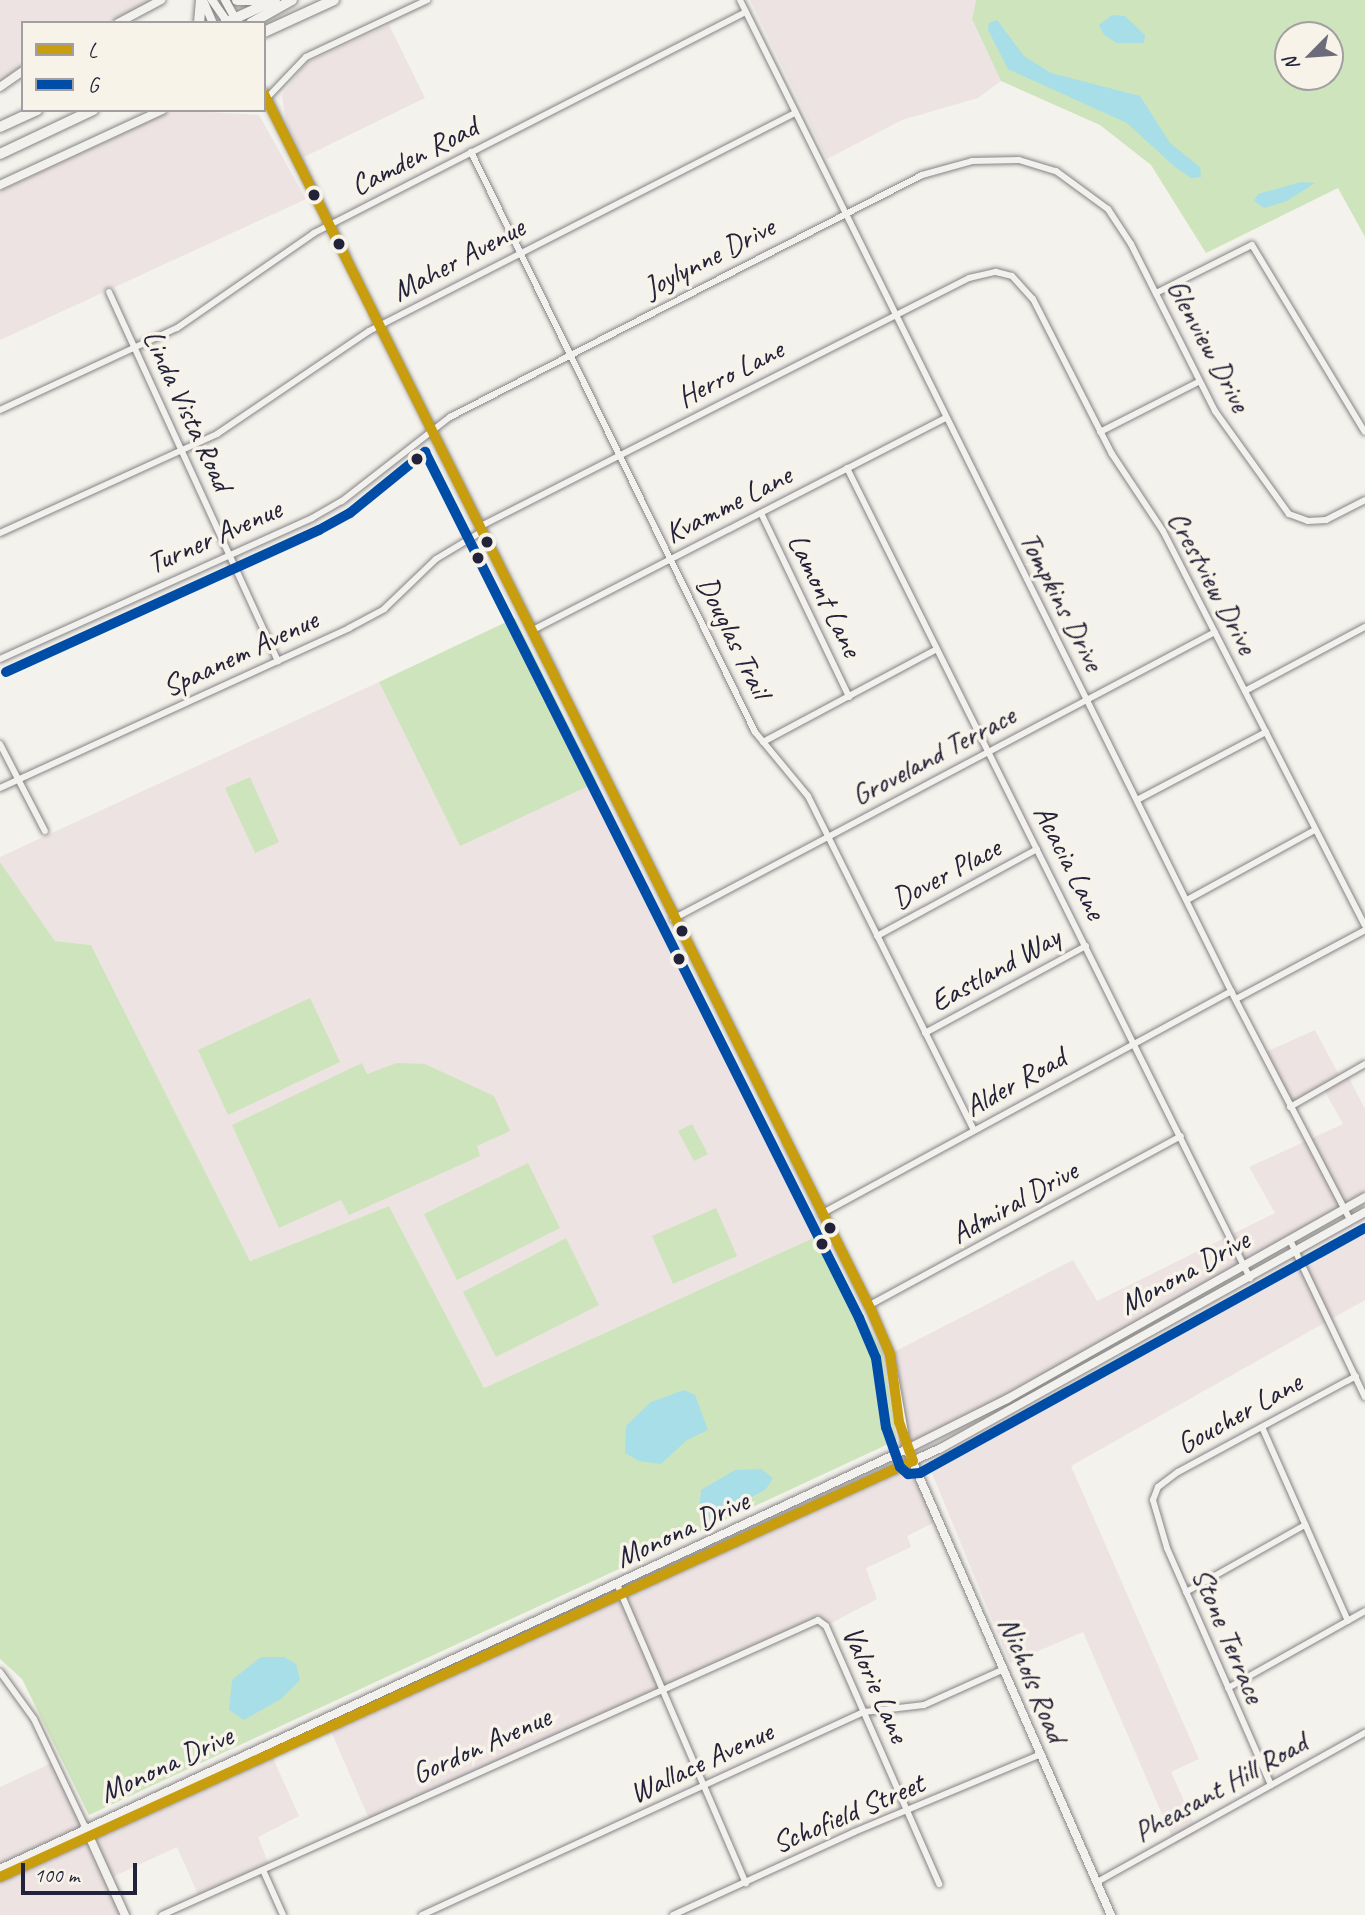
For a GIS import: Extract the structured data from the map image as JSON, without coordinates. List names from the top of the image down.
{
  "streets": {
    "street": [
      "Camden Road",
      "Joylynne Drive",
      "Maher Avenue",
      "Glenview Drive",
      "Herro Lane",
      "Linda Vista Road",
      "Kvamme Lane",
      "Turner Avenue",
      "Crestview Drive",
      "Lamont Lane",
      "Tompkins Drive",
      "Douglas Trail",
      "Spaanem Avenue",
      "Groveland Terrace",
      "Acacia Lane",
      "Dover Place",
      "Eastland Way",
      "Alder Road",
      "Admiral Drive",
      "Monona Drive",
      "Goucher Lane",
      "Stone Terrace",
      "Nichols Road",
      "Valorie Lane",
      "Gordon Avenue",
      "Wallace Avenue",
      "Pheasant Hill Road",
      "Schofield Street"
    ]
  },
  "crossings": [
    ["Camden Road", "Linda Vista Road"],
    ["Camden Road", "Tompkins Drive"],
    ["Camden Road", "Douglas Trail"],
    ["Camden Road", "Nichols Road"],
    ["Joylynne Drive", "Glenview Drive"],
    ["Joylynne Drive", "Turner Avenue"],
    ["Joylynne Drive", "Tompkins Drive"],
    ["Joylynne Drive", "Douglas Trail"],
    ["Joylynne Drive", "Nichols Road"],
    ["Maher Avenue", "Linda Vista Road"],
    ["Maher Avenue", "Tompkins Drive"],
    ["Maher Avenue", "Douglas Trail"],
    ["Maher Avenue", "Nichols Road"],
    ["Herro Lane", "Crestview Drive"],
    ["Herro Lane", "Tompkins Drive"],
    ["Herro Lane", "Douglas Trail"],
    ["Herro Lane", "Spaanem Avenue"],
    ["Herro Lane", "Nichols Road"],
    ["Linda Vista Road", "Turner Avenue"],
    ["Linda Vista Road", "Spaanem Avenue"],
    ["Kvamme Lane", "Lamont Lane"],
    ["Kvamme Lane", "Tompkins Drive"],
    ["Kvamme Lane", "Douglas Trail"],
    ["Kvamme Lane", "Acacia Lane"],
    ["Kvamme Lane", "Nichols Road"],
    ["Turner Avenue", "Nichols Road"],
    ["Crestview Drive", "Groveland Terrace"],
    ["Tompkins Drive", "Groveland Terrace"],
    ["Tompkins Drive", "Alder Road"],
    ["Tompkins Drive", "Monona Drive"],
    ["Douglas Trail", "Groveland Terrace"],
    ["Douglas Trail", "Dover Place"],
    ["Douglas Trail", "Eastland Way"],
    ["Douglas Trail", "Alder Road"],
    ["Spaanem Avenue", "Nichols Road"],
    ["Groveland Terrace", "Acacia Lane"],
    ["Groveland Terrace", "Nichols Road"],
    ["Acacia Lane", "Dover Place"],
    ["Acacia Lane", "Eastland Way"],
    ["Acacia Lane", "Alder Road"],
    ["Acacia Lane", "Admiral Drive"],
    ["Acacia Lane", "Monona Drive"],
    ["Alder Road", "Nichols Road"],
    ["Admiral Drive", "Nichols Road"],
    ["Monona Drive", "Nichols Road"],
    ["Goucher Lane", "Stone Terrace"],
    ["Stone Terrace", "Pheasant Hill Road"],
    ["Nichols Road", "Wallace Avenue"],
    ["Nichols Road", "Pheasant Hill Road"],
    ["Nichols Road", "Schofield Street"],
    ["Valorie Lane", "Gordon Avenue"],
    ["Valorie Lane", "Wallace Avenue"],
    ["Valorie Lane", "Schofield Street"]
  ],
  "lines": ["transit line L", "transit line G"],
  "legend": ["L", "G"],
  "scale_bar": "100 m",
  "north": "bottom left"
}
